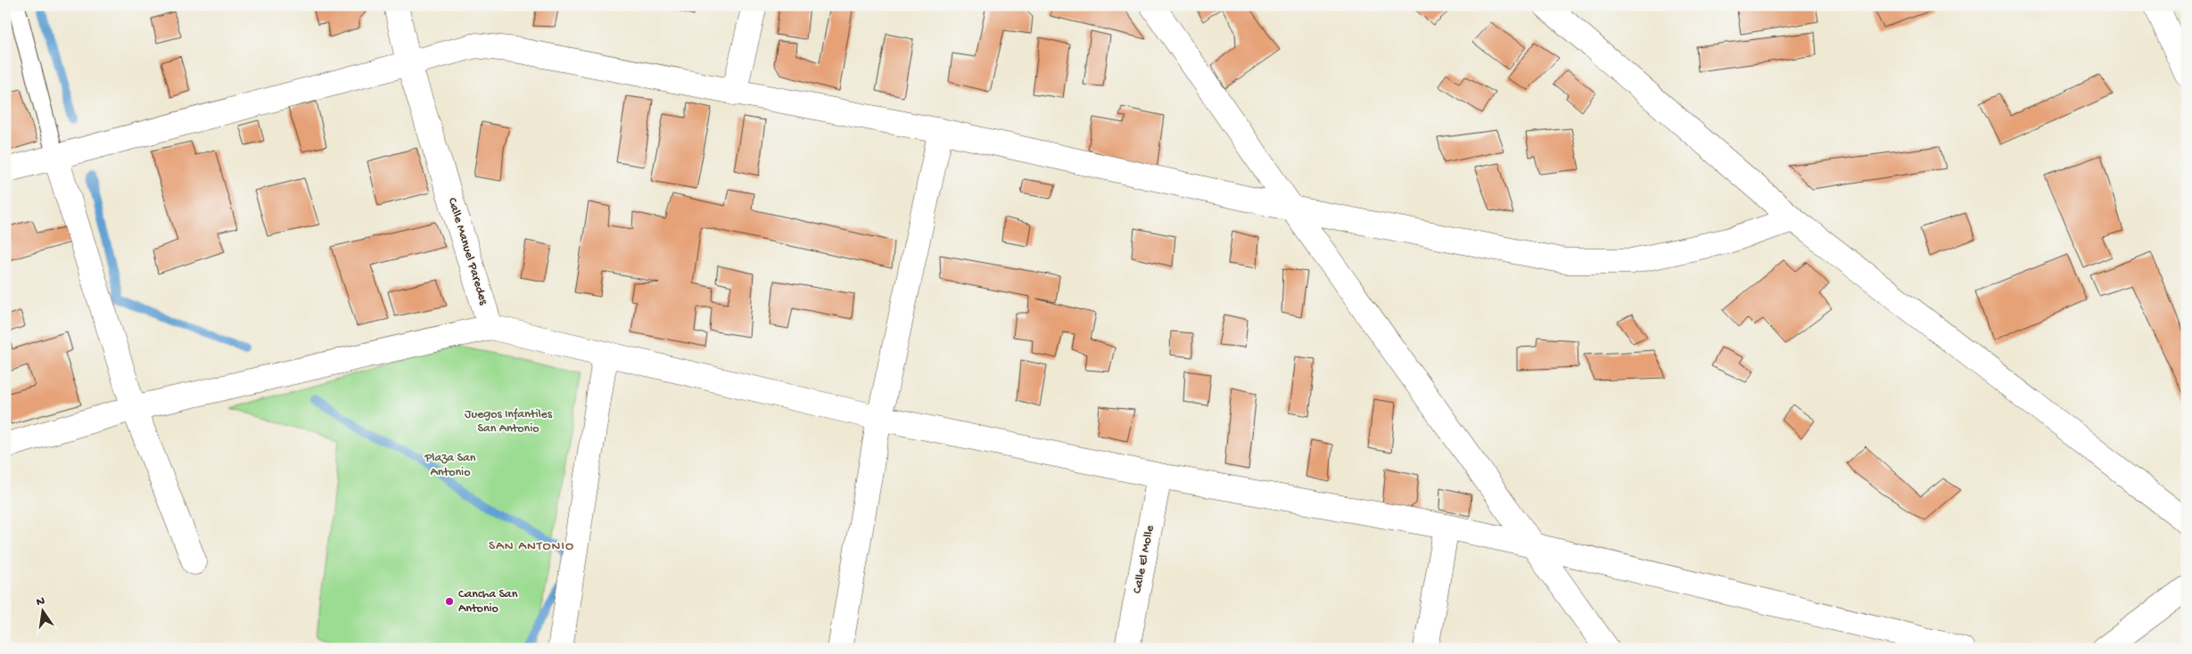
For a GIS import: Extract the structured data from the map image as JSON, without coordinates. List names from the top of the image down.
{
  "streets": {
    "street": ["Calle Manuel Paredes", "Calle El Molle"]
  },
  "districts": ["SAN ANTONIO"],
  "parks": ["Juegos Infantiles San Antonio", "Plaza San Antonio"],
  "places": ["Cancha San Antonio"],
  "north": "top"
}
